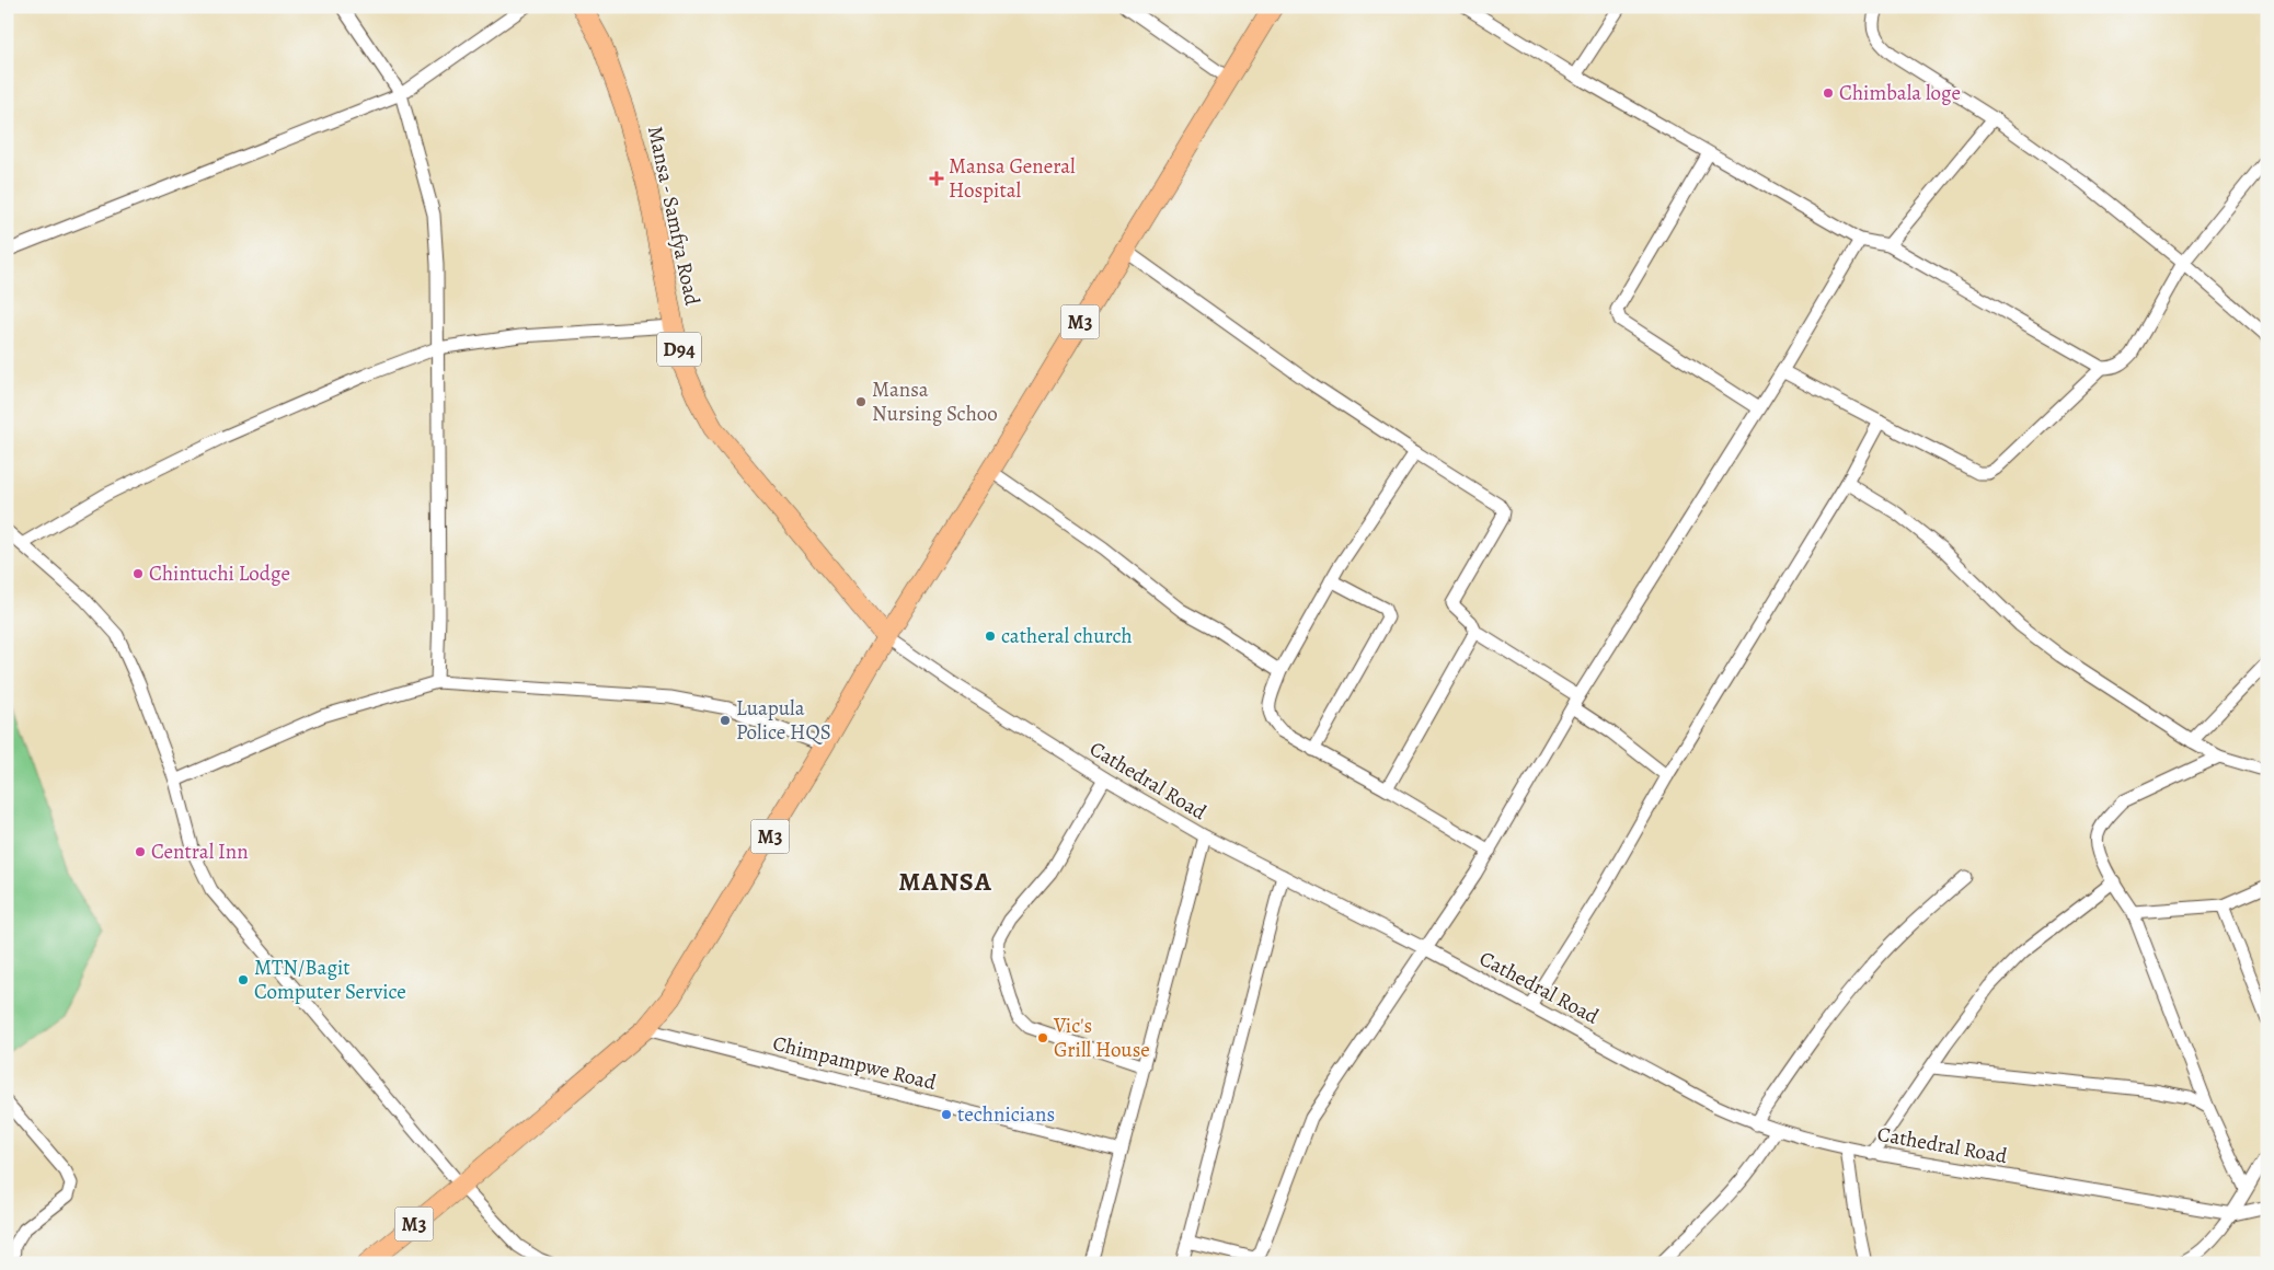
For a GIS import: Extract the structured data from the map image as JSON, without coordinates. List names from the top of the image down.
{
  "streets": {
    "main road": ["Mansa - Samfya Road", "M3", "D94"],
    "street": ["Cathedral Road", "Chimpampwe Road"]
  },
  "crossings": [
    ["Mansa - Samfya Road", "M3"],
    ["Mansa - Samfya Road", "Cathedral Road"],
    ["M3", "Cathedral Road"],
    ["M3", "Chimpampwe Road"]
  ],
  "districts": ["MANSA"],
  "places": {
    "other": [
      "Chimbala loge",
      "Mansa Nursing Schoo",
      "Chintuchi Lodge",
      "catheral church",
      "Luapula Police HQS",
      "Central Inn",
      "MTN/Bagit Computer Service",
      "Vic's Grill House",
      "technicians"
    ],
    "health": ["Mansa General Hospital"]
  }
}
